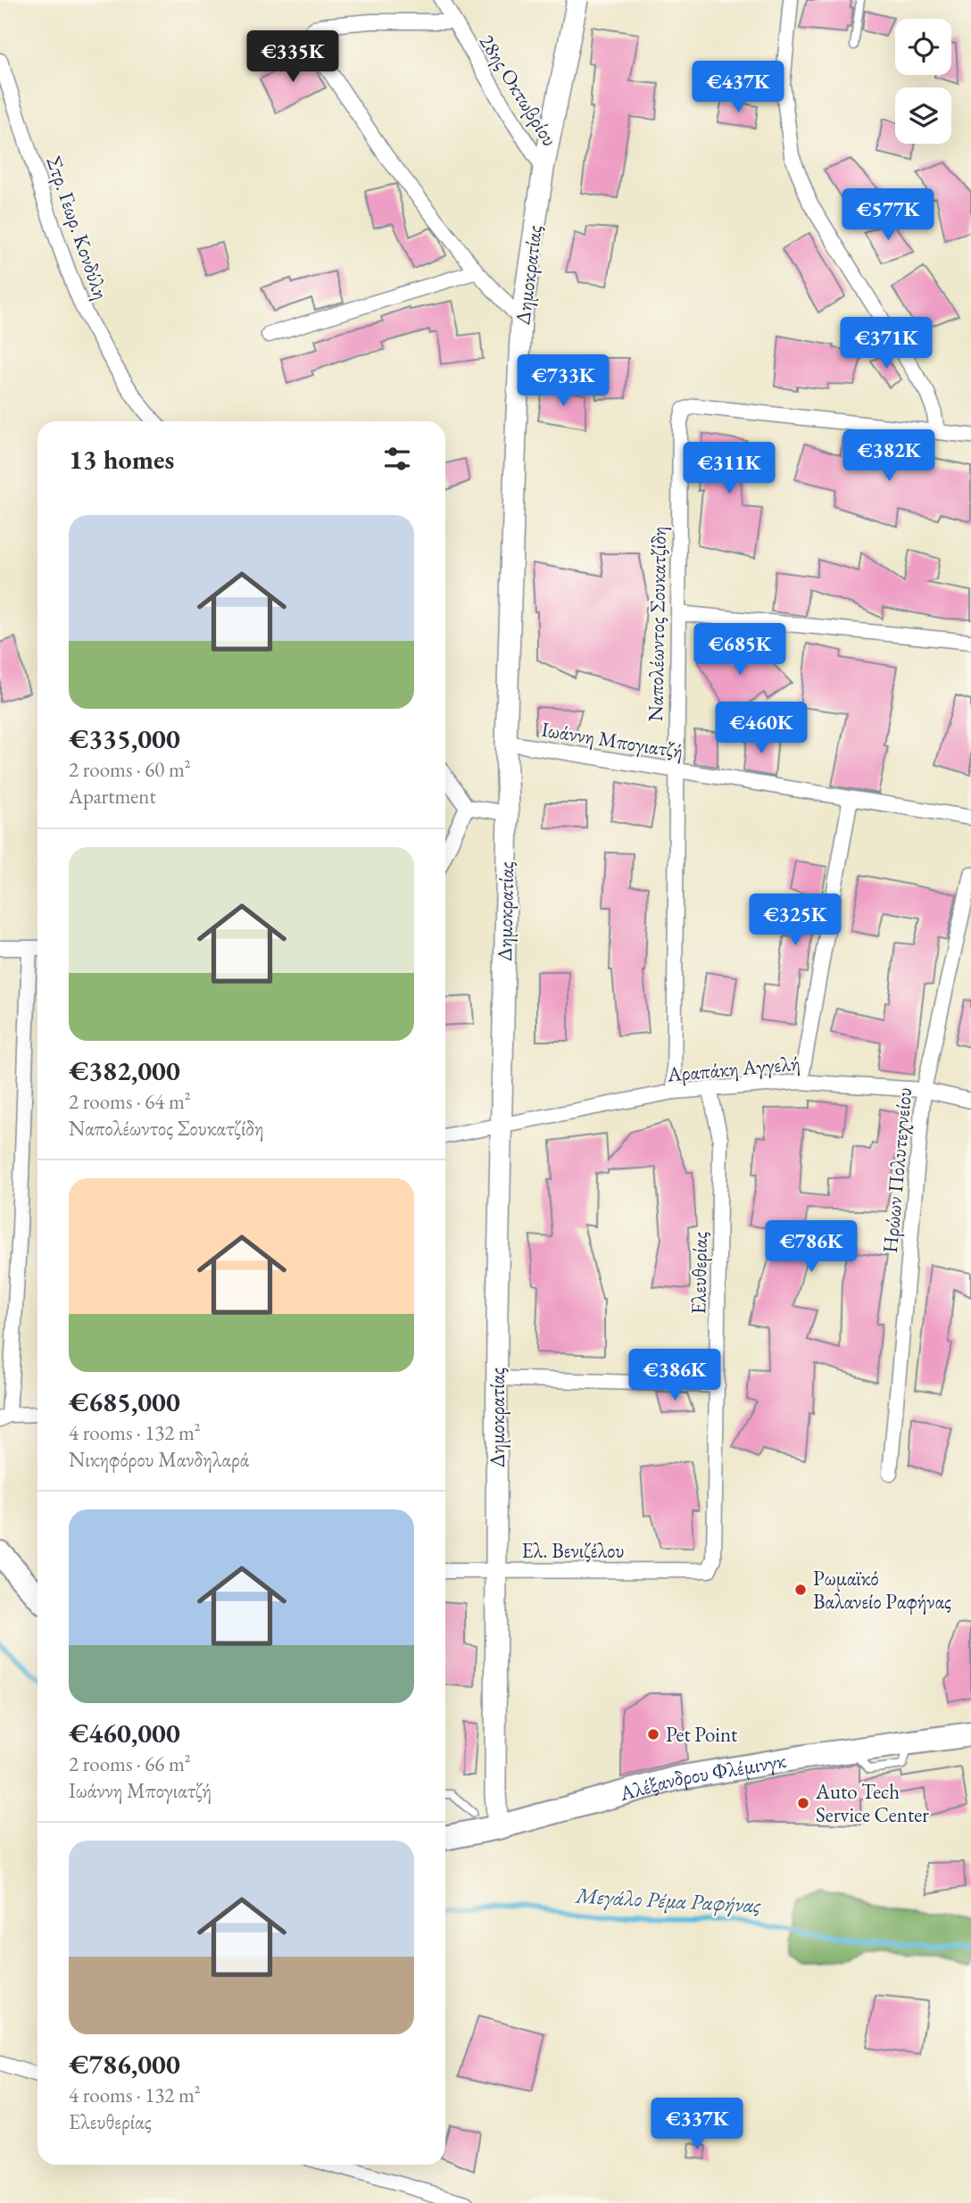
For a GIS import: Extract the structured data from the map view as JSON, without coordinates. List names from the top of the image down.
{
  "streets": {
    "main road": ["Αλέξανδρου Φλέμινγκ"],
    "street": [
      "28ης Οκτωβρίου",
      "Στρ. Γεωρ. Κονδύλη",
      "Δημοκρατίας",
      "Ναπολέωντος Σουκατζίδη",
      "Ιωάννη Μπογιατζή",
      "Αραπάκη Αγγελή",
      "Ηρώων Πολυτεχνείου",
      "Ελευθερίας",
      "Ελ. Βενιζέλου"
    ]
  },
  "crossings": [
    ["28ης Οκτωβρίου", "Δημοκρατίας"],
    ["Δημοκρατίας", "Ιωάννη Μπογιατζή"],
    ["Δημοκρατίας", "Αραπάκη Αγγελή"],
    ["Δημοκρατίας", "Ελ. Βενιζέλου"],
    ["Δημοκρατίας", "Αλέξανδρου Φλέμινγκ"],
    ["Ναπολέωντος Σουκατζίδη", "Ιωάννη Μπογιατζή"],
    ["Ναπολέωντος Σουκατζίδη", "Αραπάκη Αγγελή"],
    ["Αραπάκη Αγγελή", "Ηρώων Πολυτεχνείου"],
    ["Αραπάκη Αγγελή", "Ελευθερίας"],
    ["Ελευθερίας", "Ελ. Βενιζέλου"]
  ],
  "water": ["Μεγάλο Ρέμα Ραφήνας"],
  "places": ["Ρωμαϊκό Βαλανείο Ραφήνας", "Pet Point", "Auto Tech Service Center"],
  "page": {
    "price": [
      "€335K",
      "€437K",
      "€577K",
      "€371K",
      "€733K",
      "€382K",
      "€311K",
      "€685K",
      "€460K",
      "€325K",
      "€786K",
      "€386K",
      "€337K"
    ],
    "heading": "13 homes",
    "list": [
      {
        "name": "€335,000",
        "note": "2 rooms · 60 m² · Apartment"
      },
      {
        "name": "€382,000",
        "note": "2 rooms · 64 m² · Ναπολέωντος Σουκατζίδη"
      },
      {
        "name": "€685,000",
        "note": "4 rooms · 132 m² · Νικηφόρου Μανδηλαρά"
      },
      {
        "name": "€460,000",
        "note": "2 rooms · 66 m² · Ιωάννη Μπογιατζή"
      },
      {
        "name": "€786,000",
        "note": "4 rooms · 132 m² · Ελευθερίας"
      }
    ]
  }
}
